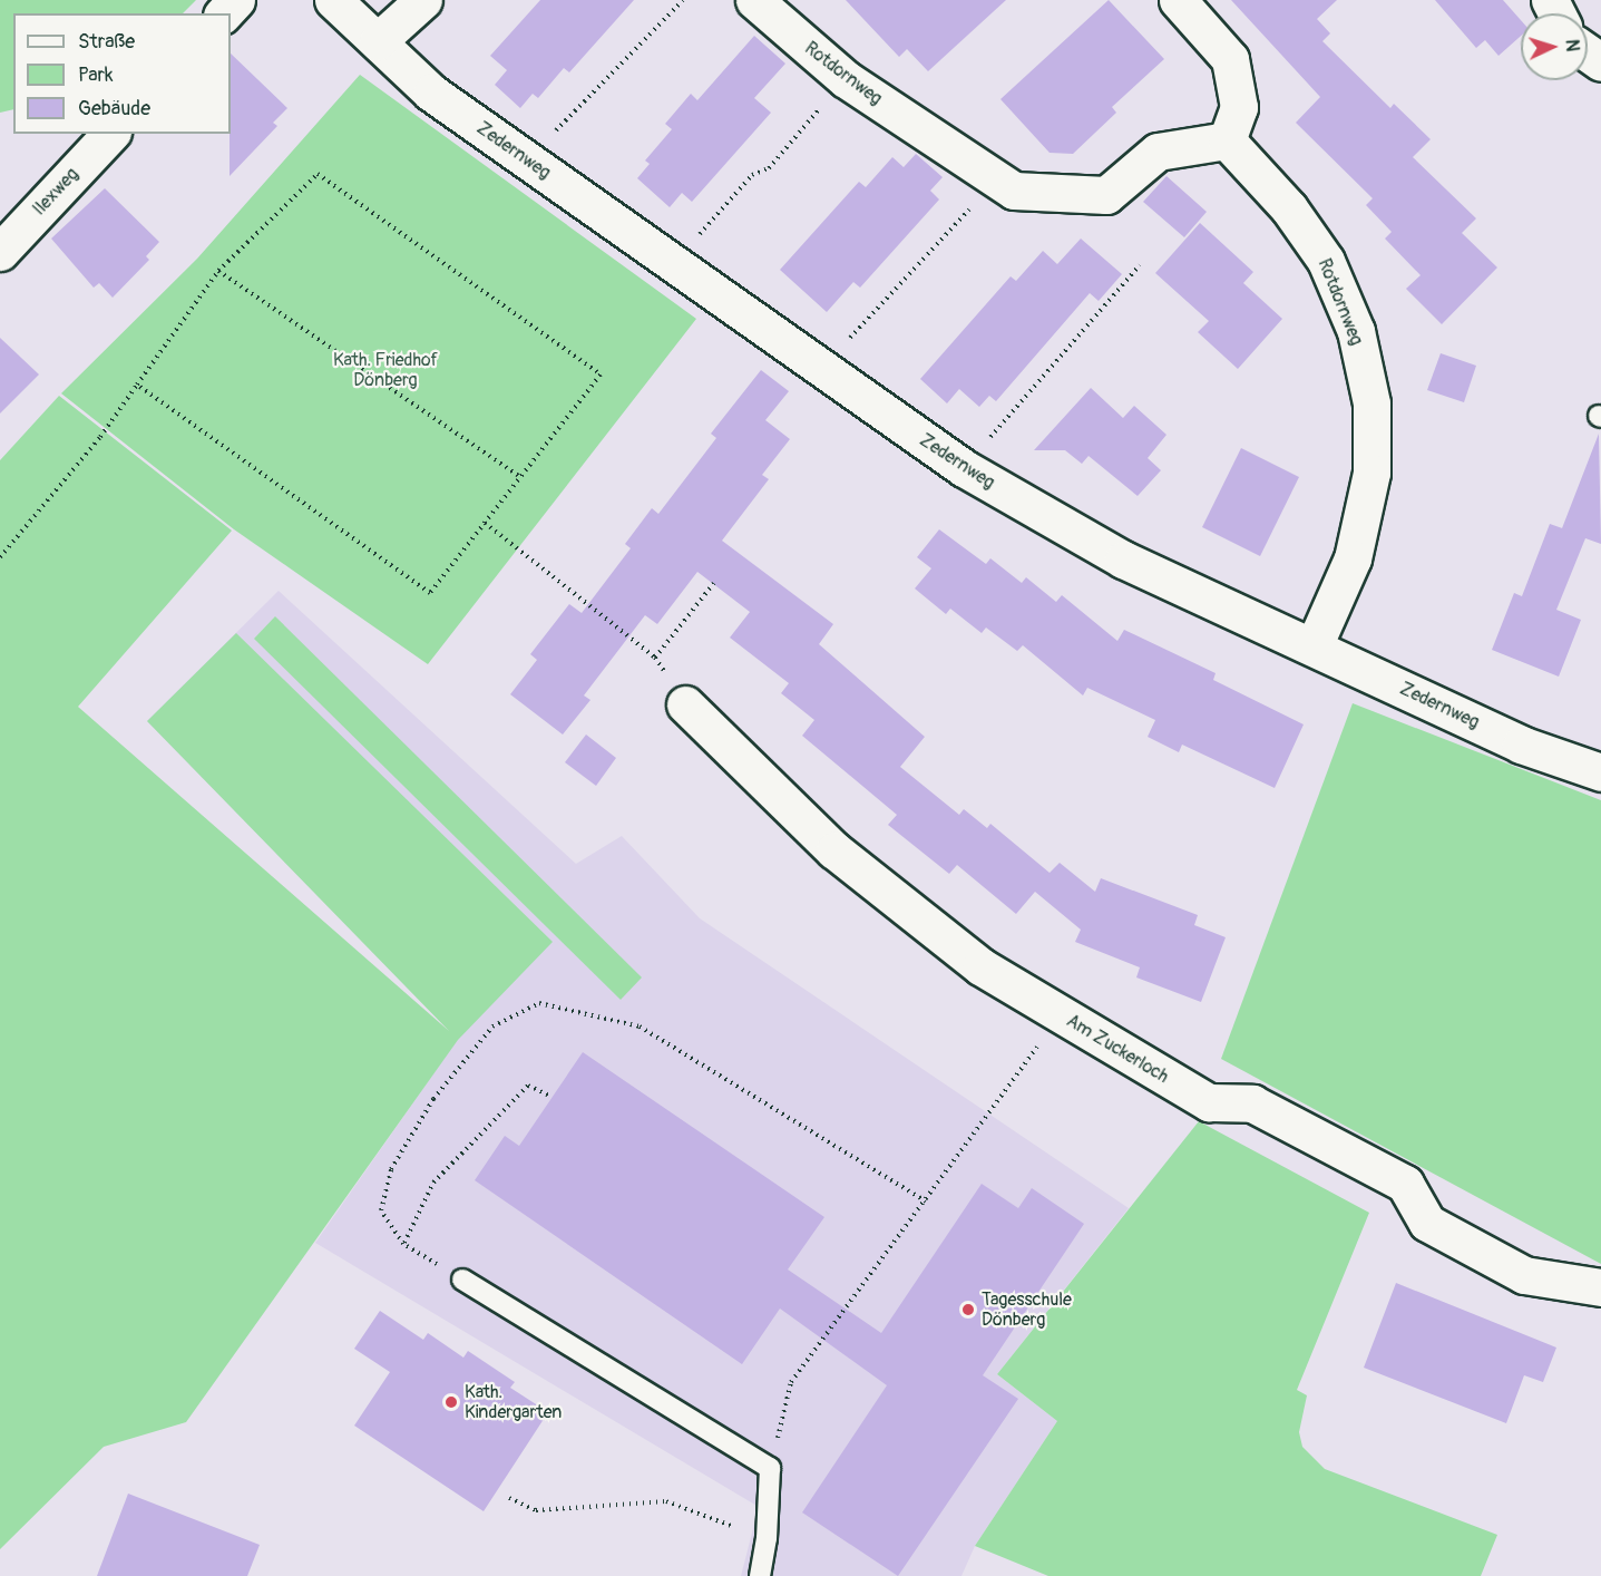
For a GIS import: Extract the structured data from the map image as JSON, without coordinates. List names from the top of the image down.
{
  "streets": {
    "street": [
      "Rotdornweg",
      "Zedernweg",
      "Ilexweg",
      "Am Zuckerloch"
    ]
  },
  "crossings": [
    ["Rotdornweg", "Zedernweg"]
  ],
  "parks": ["Kath. Friedhof Dönberg"],
  "places": ["Tagesschule Dönberg", "Kath. Kindergarten"],
  "legend": ["Straße", "Park", "Gebäude"],
  "north": "right"
}
